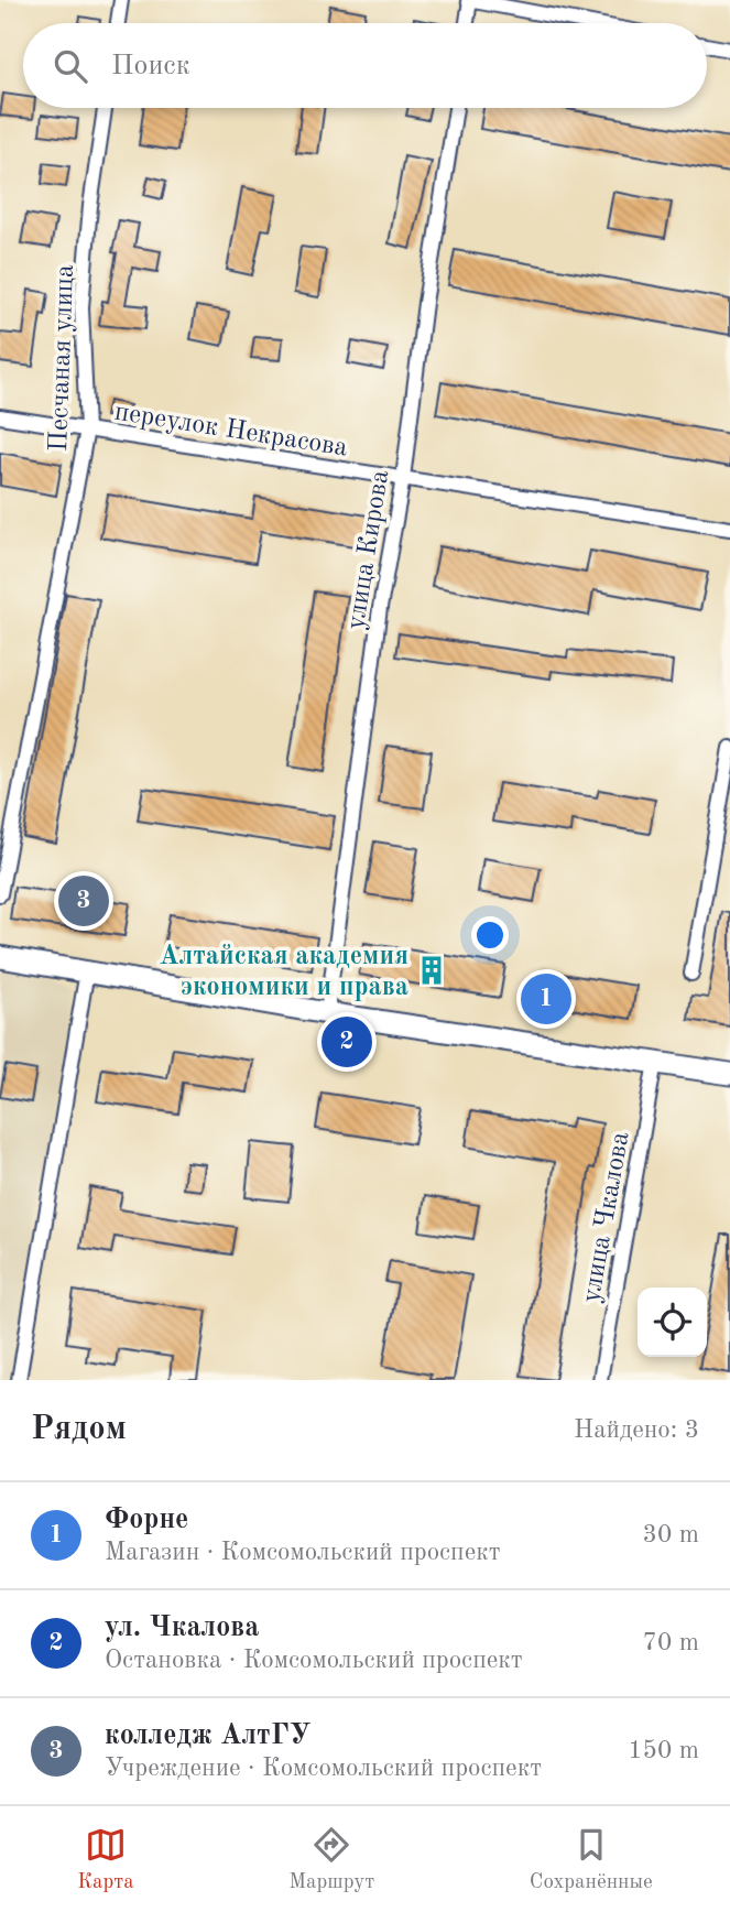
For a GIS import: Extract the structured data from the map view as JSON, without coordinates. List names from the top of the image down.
{
  "streets": {
    "street": [
      "Песчаная улица",
      "переулок Некрасова",
      "улица Кирова",
      "улица Чкалова"
    ]
  },
  "crossings": [
    ["Песчаная улица", "переулок Некрасова"],
    ["переулок Некрасова", "улица Кирова"]
  ],
  "places": {
    "building": ["Алтайская академия экономики и права"]
  },
  "page": {
    "search": "Поиск",
    "pins": ["3", "1", "2"],
    "heading": ["Рядом", "Найдено: 3"],
    "list": [
      {
        "mark": "1",
        "name": "Форне",
        "note": "Магазин · Комсомольский проспект",
        "value": "30 m"
      },
      {
        "mark": "2",
        "name": "ул. Чкалова",
        "note": "Остановка · Комсомольский проспект",
        "value": "70 m"
      },
      {
        "mark": "3",
        "name": "колледж АлтГУ",
        "note": "Учреждение · Комсомольский проспект",
        "value": "150 m"
      }
    ],
    "nav": ["Карта", "Маршрут", "Сохранённые"]
  }
}
